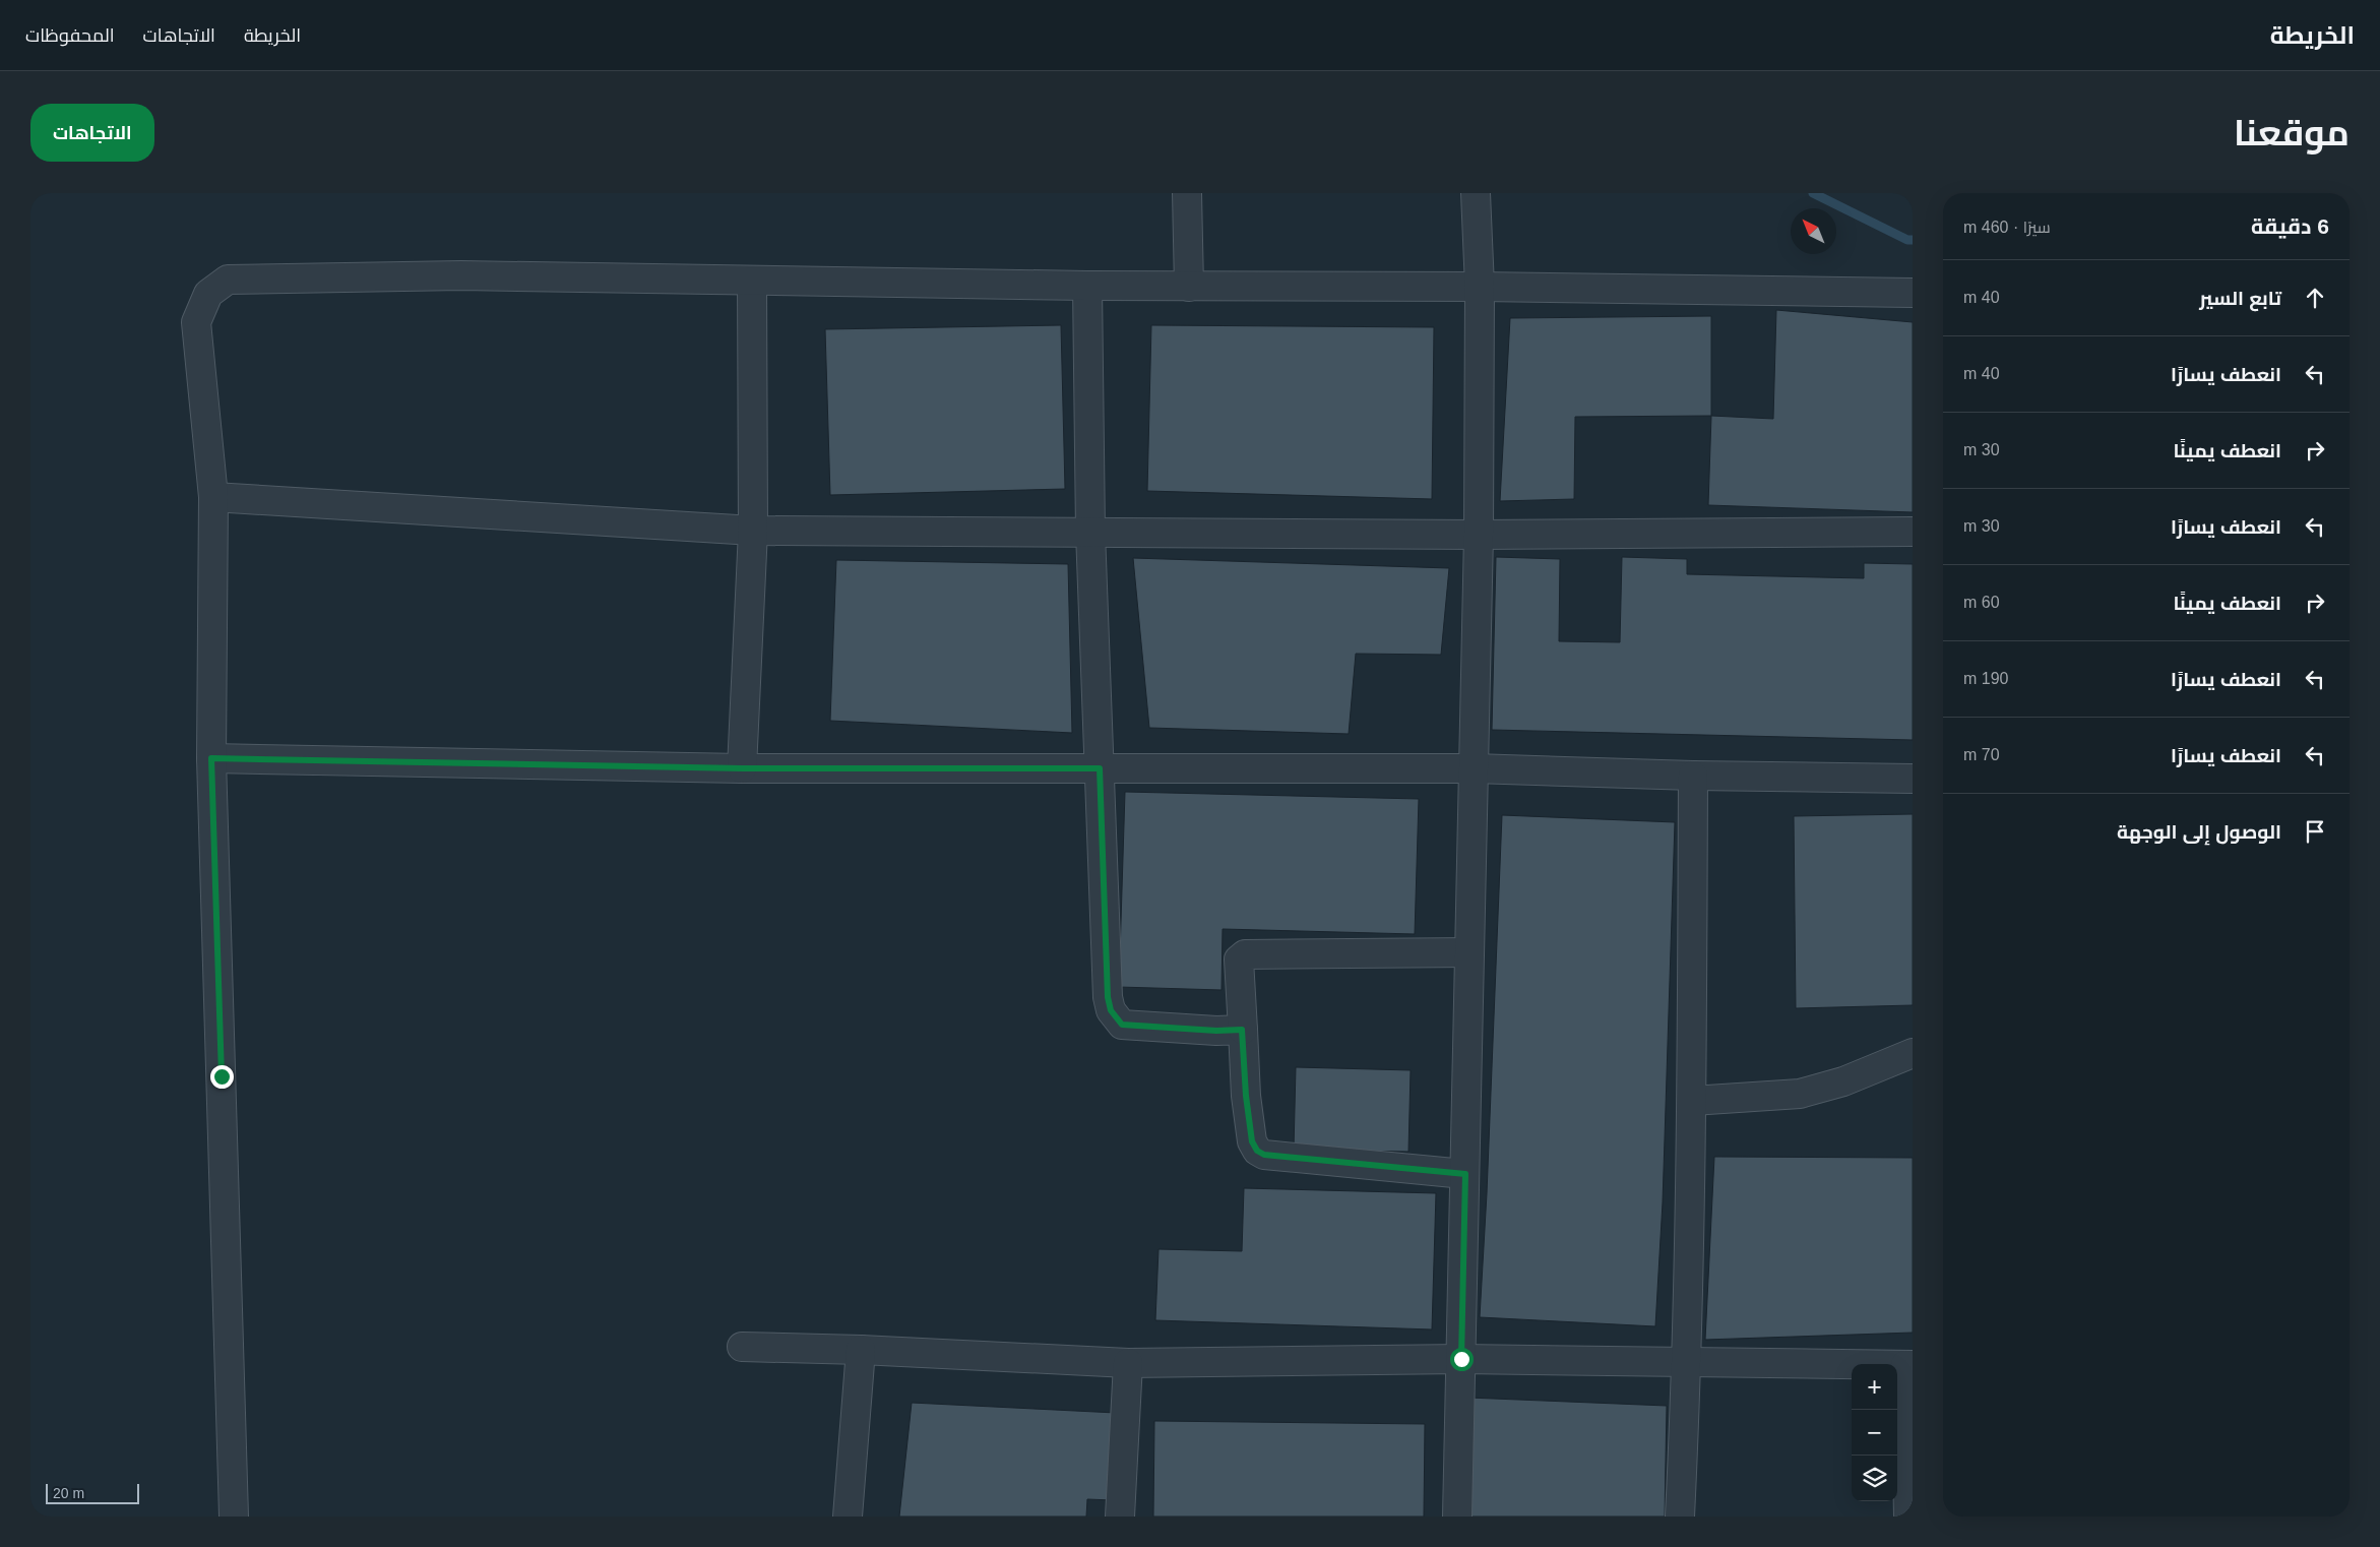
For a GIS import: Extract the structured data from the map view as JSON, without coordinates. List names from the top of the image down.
{
  "scale_bar": "20 m",
  "north": "top left",
  "page": {
    "header": "الخريطة",
    "nav": ["الخريطة", "الاتجاهات", "المحفوظات"],
    "title": "موقعنا",
    "buttons": "الاتجاهات",
    "heading": ["6 دقيقة", "سيرًا · 460 m"],
    "list": [
      ["تابع السير", "40 m"],
      ["انعطف يسارًا", "40 m"],
      ["انعطف يمينًا", "30 m"],
      ["انعطف يسارًا", "30 m"],
      ["انعطف يمينًا", "60 m"],
      ["انعطف يسارًا", "190 m"],
      ["انعطف يسارًا", "70 m"],
      "الوصول إلى الوجهة"
    ],
    "map_buttons": ["+", "−"],
    "scale": "20 m"
  }
}
